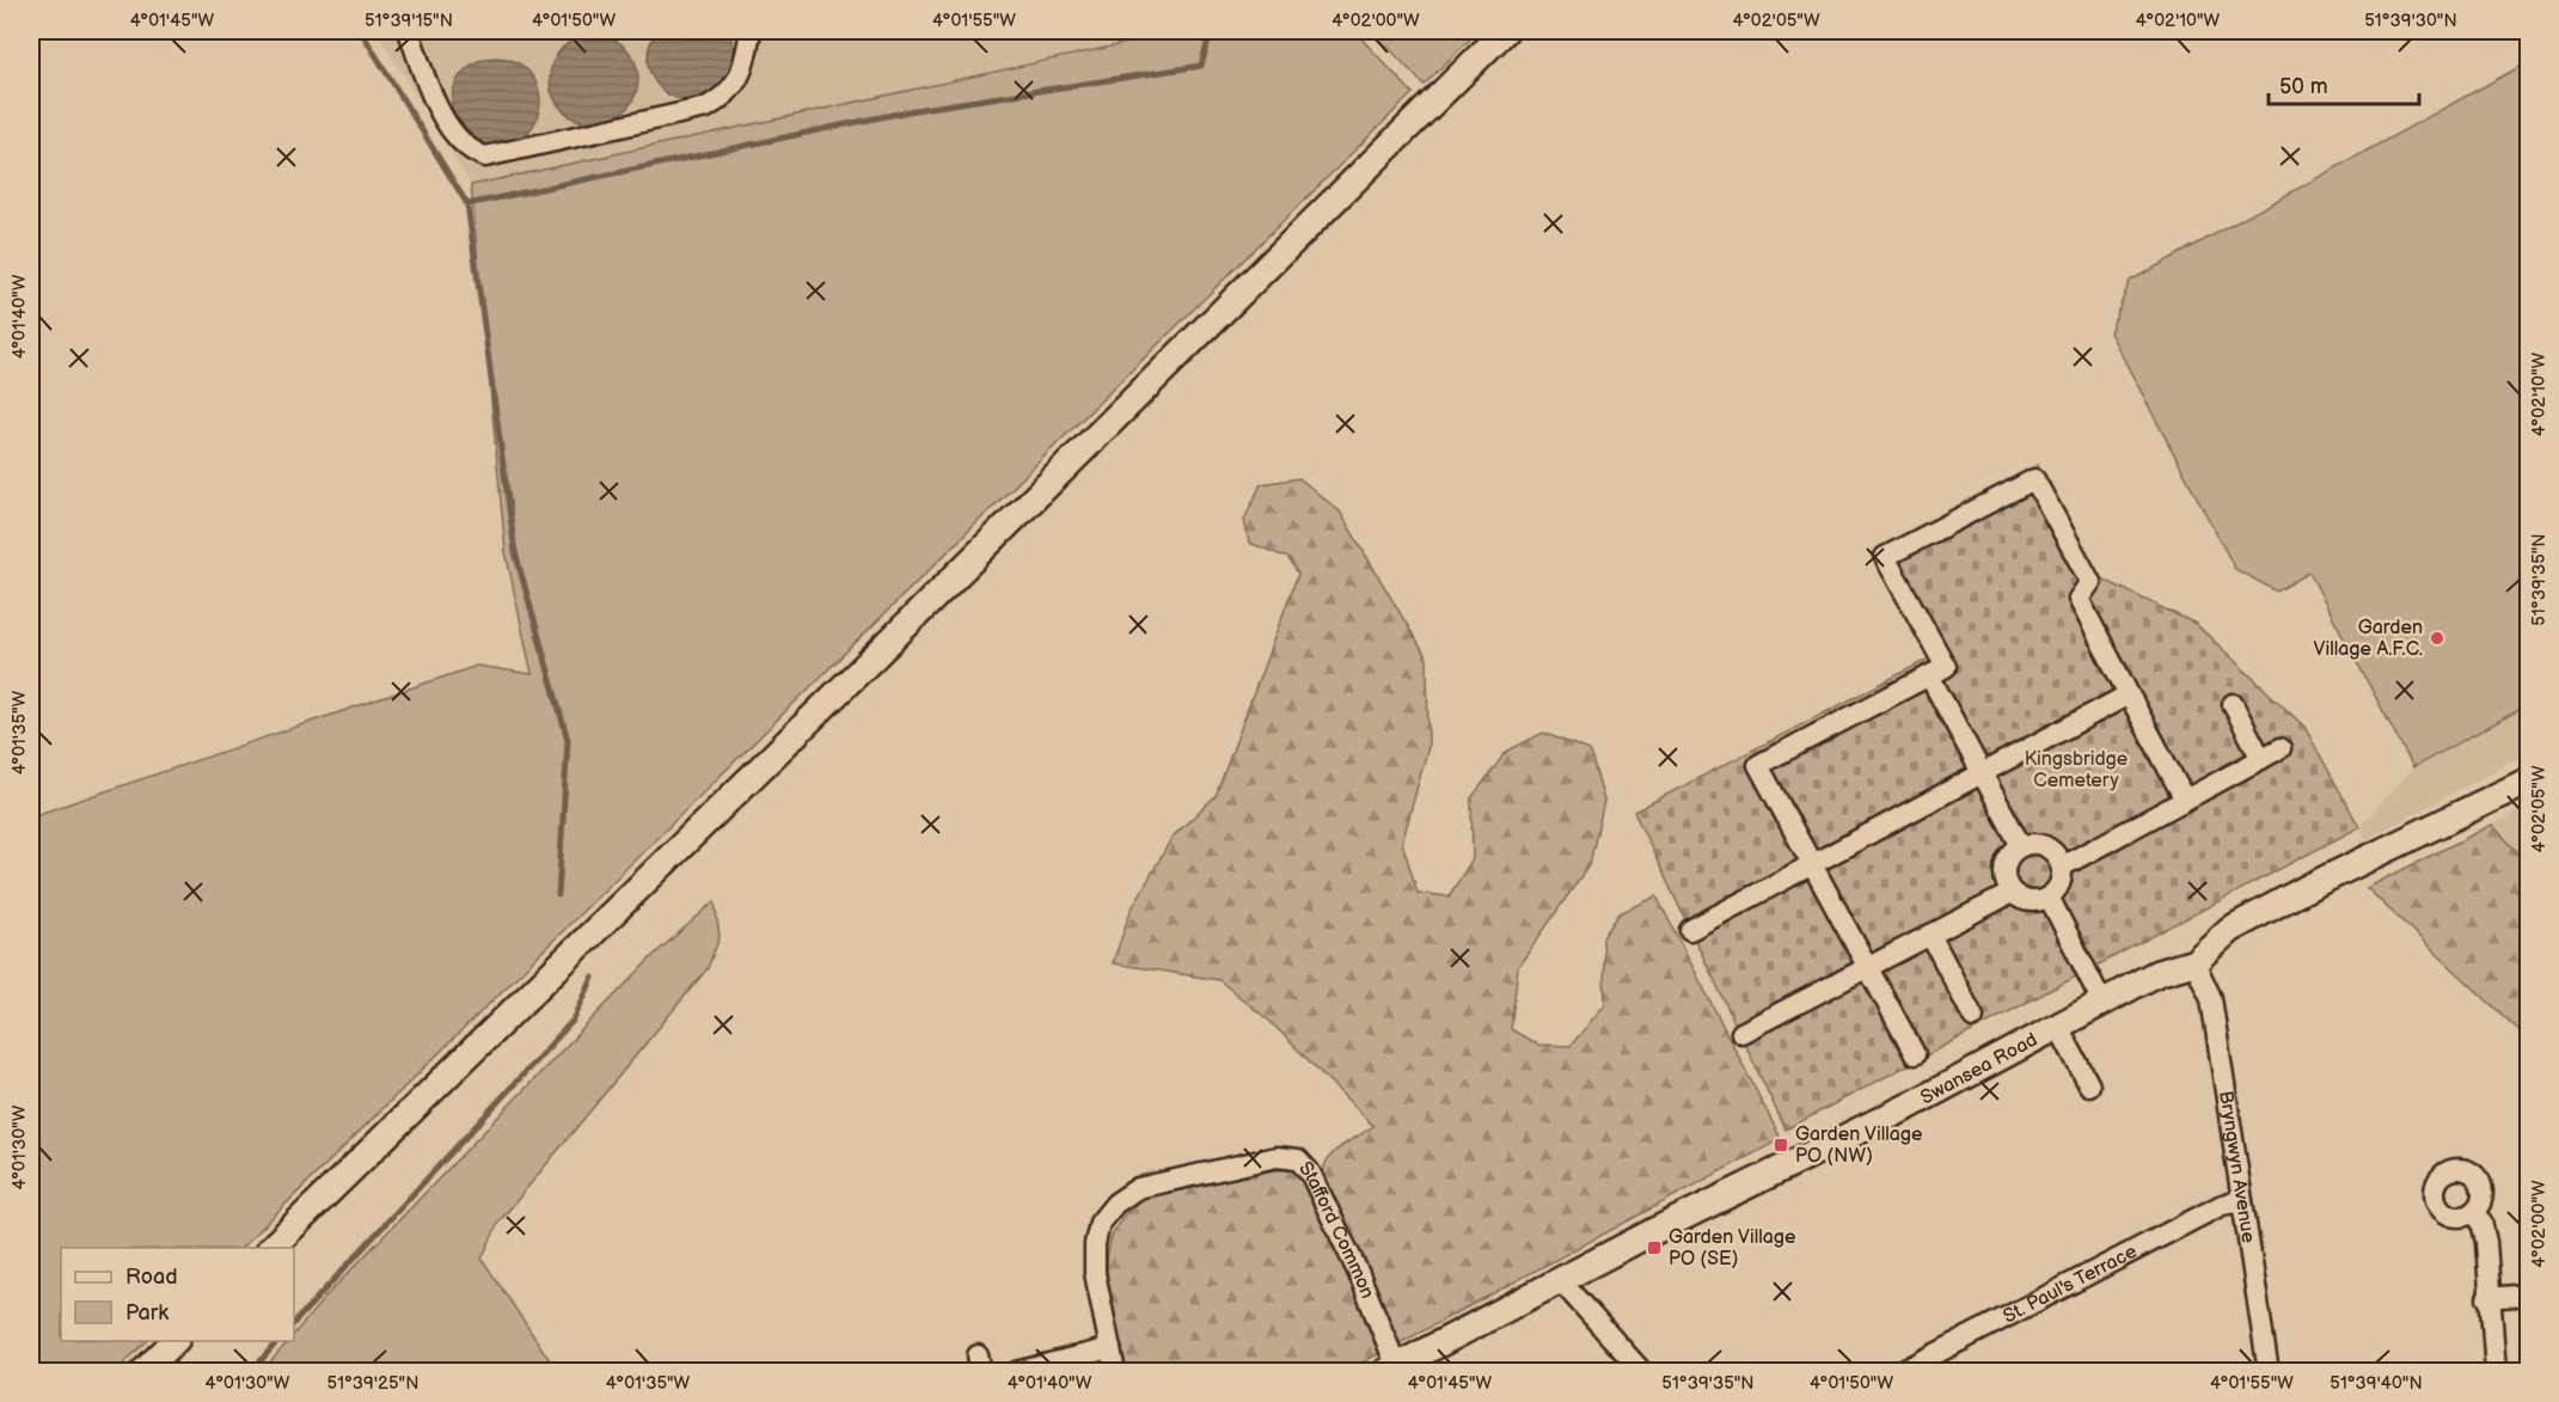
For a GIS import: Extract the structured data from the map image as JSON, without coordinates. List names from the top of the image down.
{
  "streets": {
    "main road": ["Swansea Road"],
    "street": ["Bryngwyn Avenue", "Stafford Common", "St. Paul's Terrace"]
  },
  "crossings": [
    ["Swansea Road", "Bryngwyn Avenue"],
    ["Swansea Road", "Stafford Common"],
    ["Bryngwyn Avenue", "St. Paul's Terrace"]
  ],
  "parks": ["Kingsbridge Cemetery"],
  "places": {
    "other": ["Garden Village A.F.C."],
    "transit": ["Garden Village PO (NW)", "Garden Village PO (SE)"]
  },
  "legend": ["Road", "Park"],
  "scale_bar": "50 m",
  "coordinates": [
    "4°01'45\"W",
    "51°39'15\"N",
    "4°01'50\"W",
    "4°01'55\"W",
    "4°02'00\"W",
    "4°02'05\"W",
    "4°02'10\"W",
    "51°39'30\"N",
    "4°01'40\"W",
    "51°39'35\"N",
    "4°01'35\"W",
    "4°01'30\"W",
    "51°39'25\"N",
    "51°39'40\"N"
  ]
}
